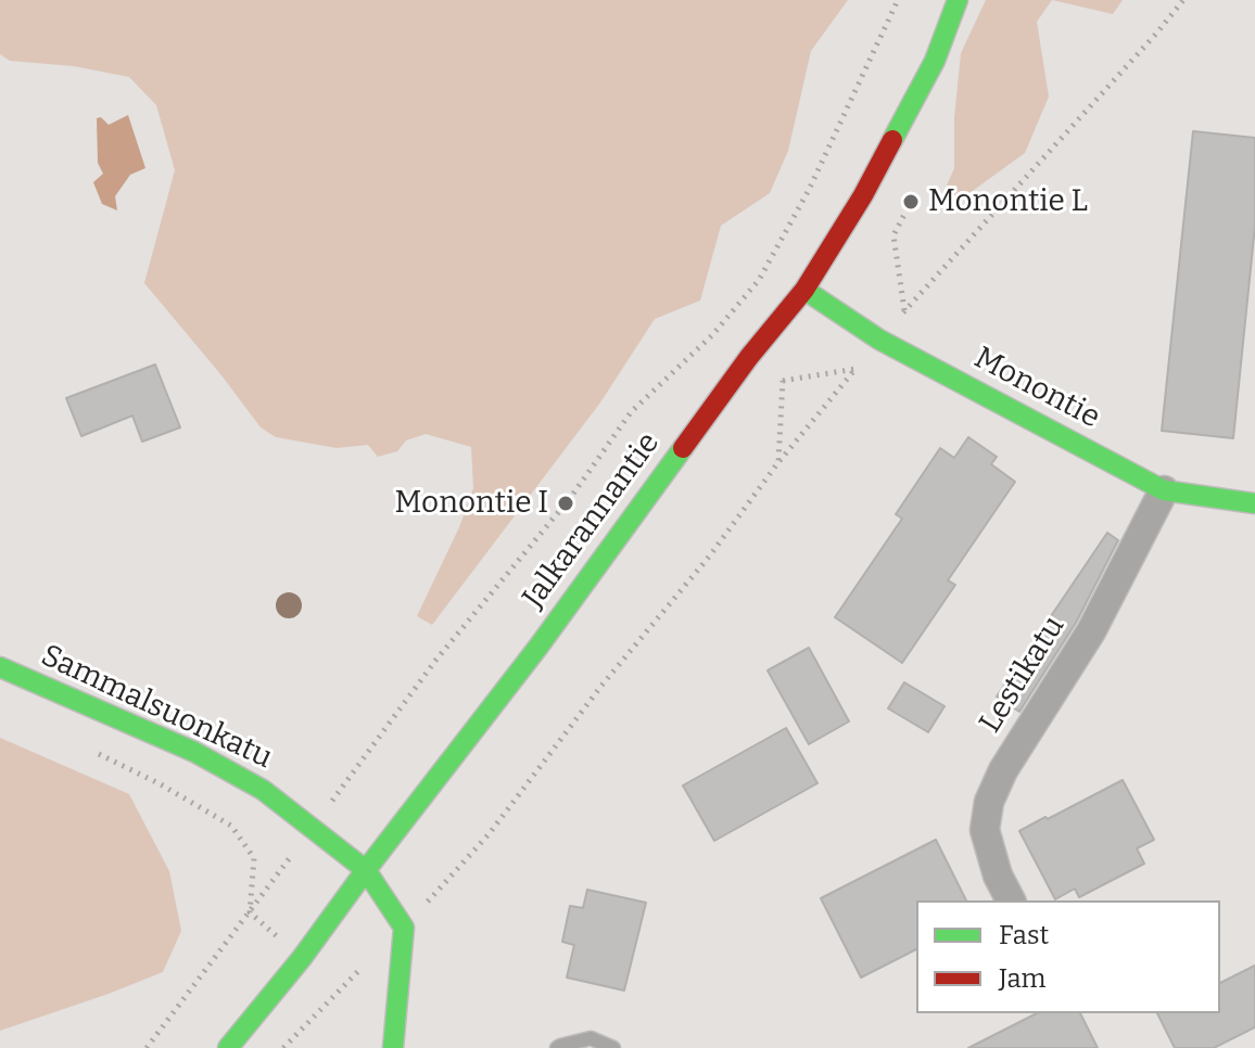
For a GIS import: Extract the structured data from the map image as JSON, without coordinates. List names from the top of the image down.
{
  "streets": {
    "main road": ["Monontie", "Jalkarannantie", "Sammalsuonkatu"],
    "street": ["Lestikatu"]
  },
  "crossings": [
    ["Monontie", "Jalkarannantie"],
    ["Monontie", "Lestikatu"],
    ["Jalkarannantie", "Sammalsuonkatu"]
  ],
  "places": ["Monontie L", "Monontie I"],
  "legend": ["Fast", "Jam"]
}
